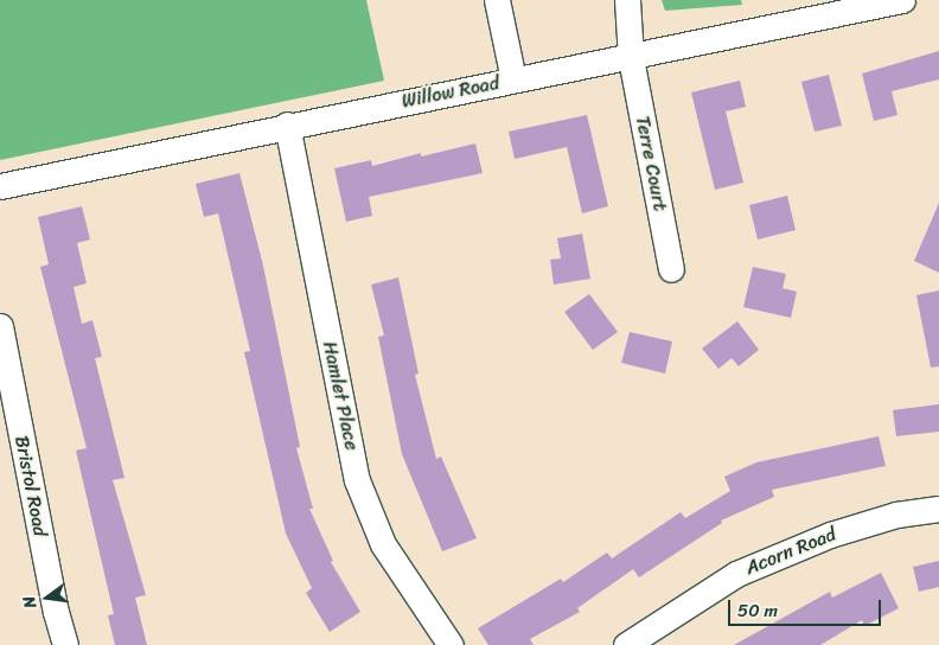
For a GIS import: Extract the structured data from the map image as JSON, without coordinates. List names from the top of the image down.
{
  "streets": {
    "street": [
      "Willow Road",
      "Terre Court",
      "Hamlet Place",
      "Bristol Road",
      "Acorn Road"
    ]
  },
  "crossings": [
    ["Willow Road", "Terre Court"],
    ["Willow Road", "Hamlet Place"]
  ],
  "scale_bar": "50 m",
  "north": "left"
}
